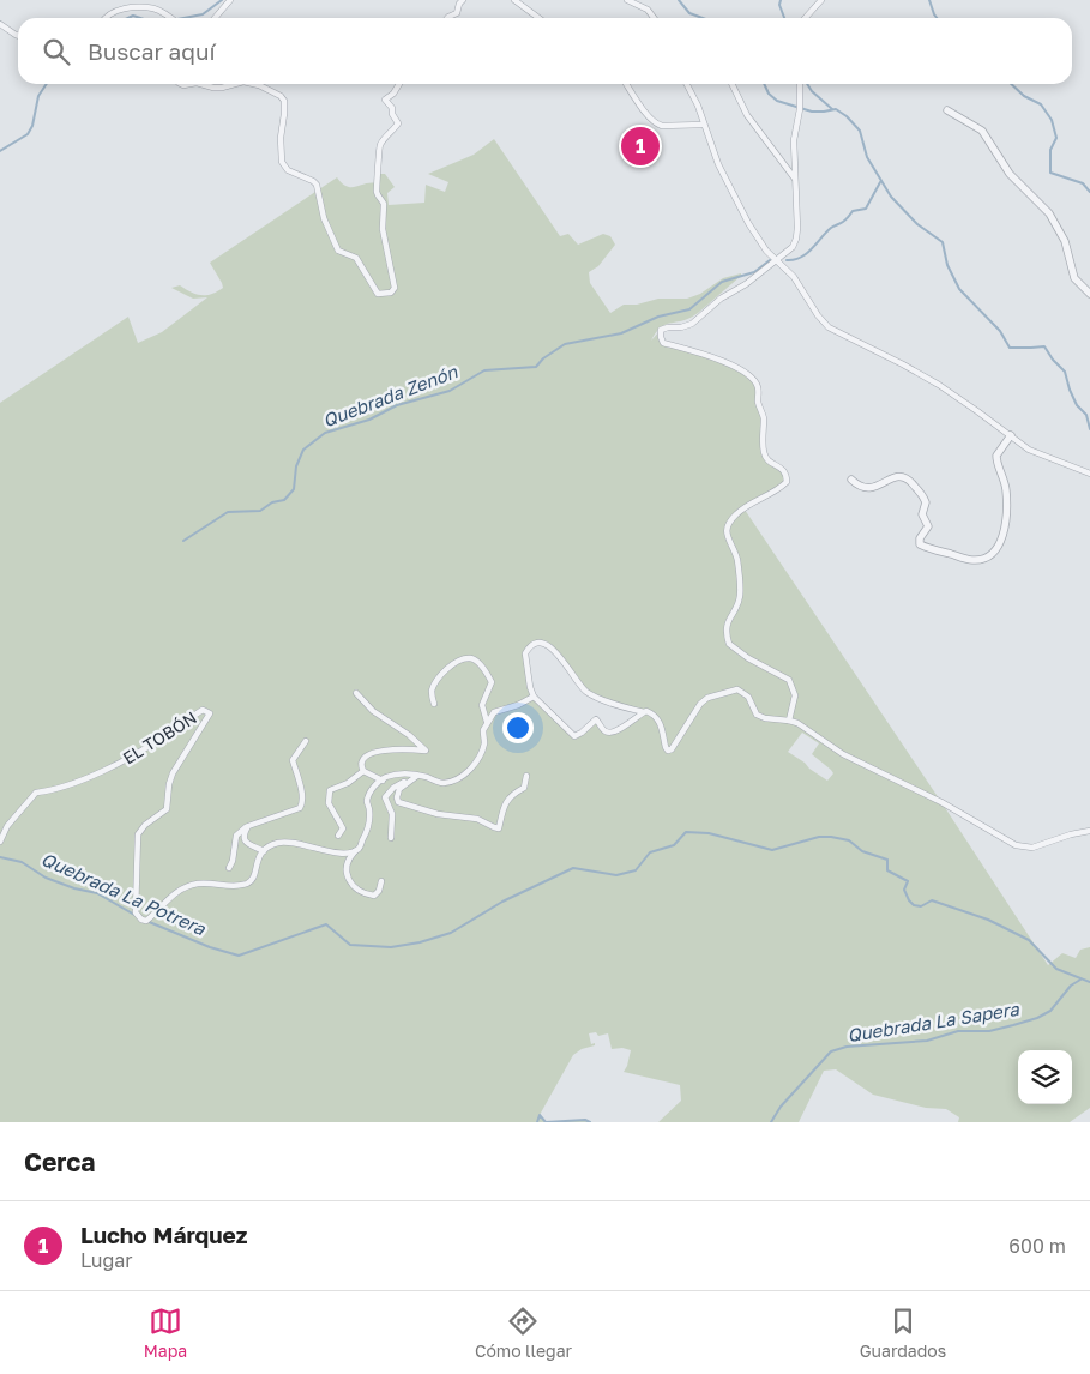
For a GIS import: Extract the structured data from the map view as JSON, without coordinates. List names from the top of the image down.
{
  "streets": {
    "street": ["EL TOBÓN"]
  },
  "water": ["Quebrada Zenón", "Quebrada La Potrera", "Quebrada La Sapera"],
  "page": {
    "search": "Buscar aquí",
    "pins": "1",
    "heading": "Cerca",
    "list": [
      {
        "mark": "1",
        "name": "Lucho Márquez",
        "note": "Lugar",
        "value": "600 m"
      }
    ],
    "nav": ["Mapa", "Cómo llegar", "Guardados"]
  }
}
